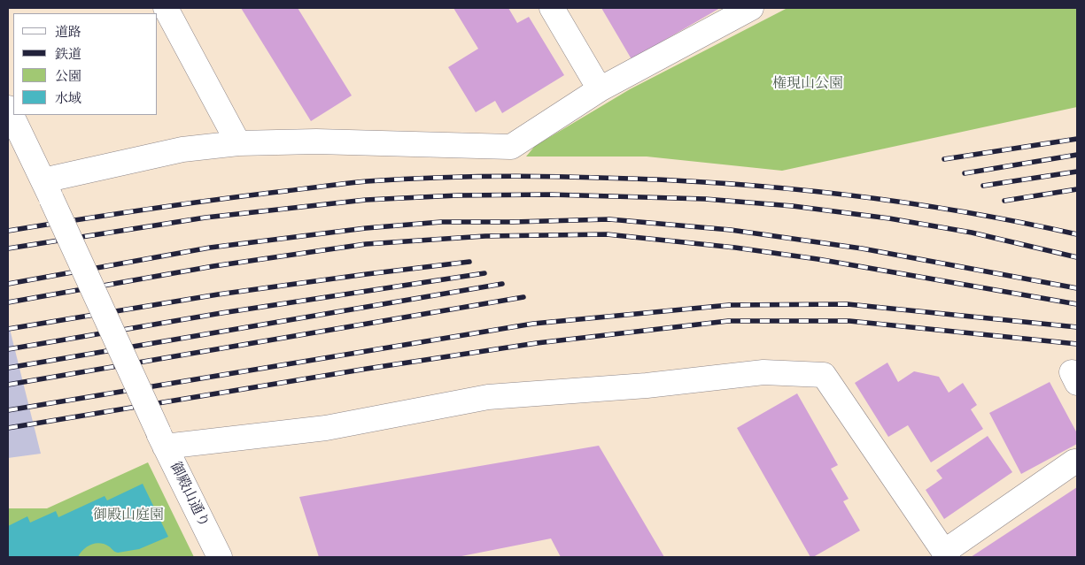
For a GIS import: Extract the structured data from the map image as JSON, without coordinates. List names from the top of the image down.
{
  "streets": {
    "street": ["御殿山通り"]
  },
  "parks": ["権現山公園", "御殿山庭園"],
  "legend": [
    "道路",
    "鉄道",
    "公園",
    "水域"
  ]
}
